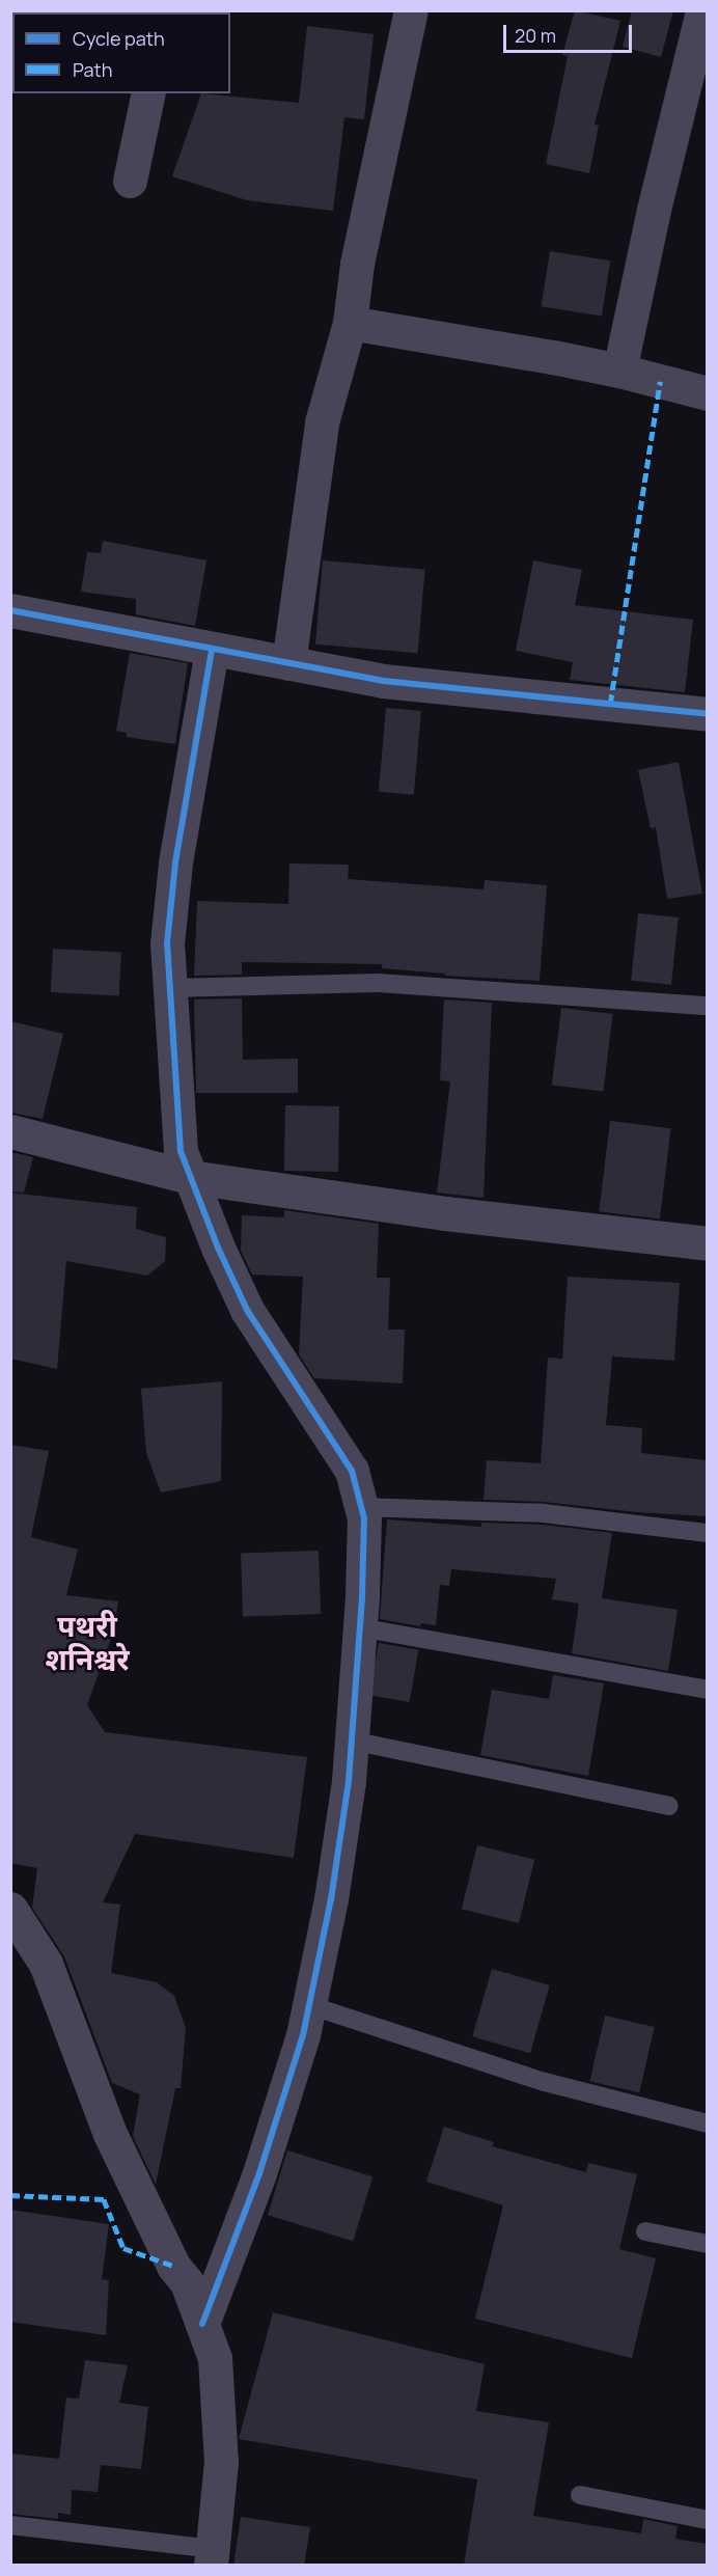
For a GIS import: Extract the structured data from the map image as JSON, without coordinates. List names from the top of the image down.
{
  "districts": ["पथरी शनिश्चरे"],
  "legend": ["Cycle path", "Path"],
  "scale_bar": "20 m"
}
